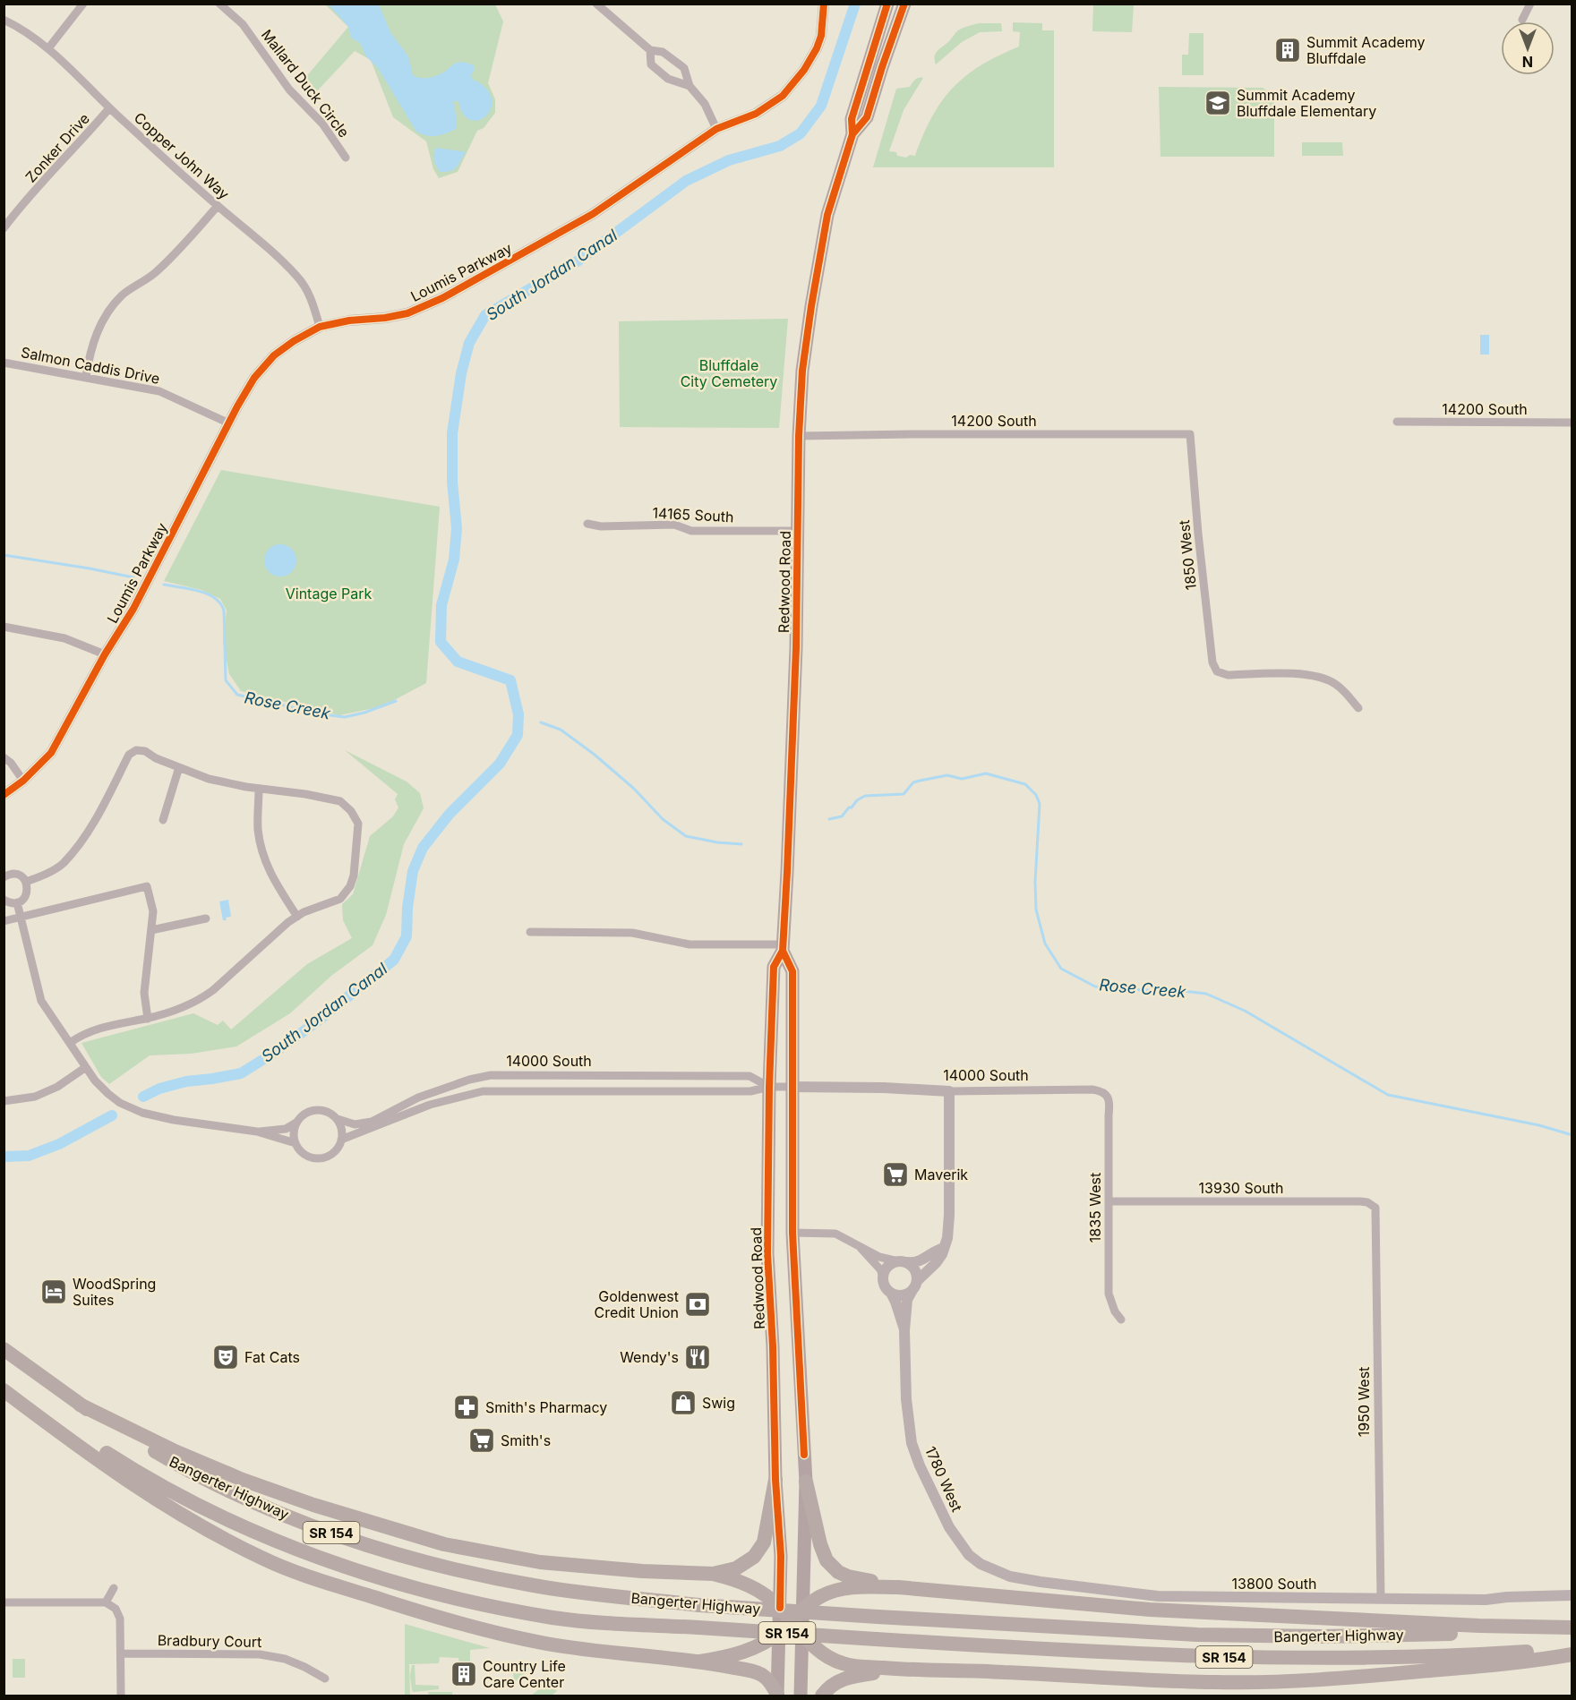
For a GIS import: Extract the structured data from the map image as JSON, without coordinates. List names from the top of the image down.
{
  "streets": {
    "highway": ["Bangerter Highway", "SR 154"],
    "main road": ["Redwood Road"],
    "street": [
      "Mallard Duck Circle",
      "Zonker Drive",
      "Copper John Way",
      "Loumis Parkway",
      "Salmon Caddis Drive",
      "14200 South",
      "14165 South",
      "1850 West",
      "14000 South",
      "13930 South",
      "1835 West",
      "1950 West",
      "1780 West",
      "13800 South",
      "Bradbury Court"
    ]
  },
  "crossings": [
    ["Zonker Drive", "Copper John Way"],
    ["Copper John Way", "Loumis Parkway"],
    ["Loumis Parkway", "Salmon Caddis Drive"],
    ["14200 South", "1850 West"],
    ["14200 South", "Redwood Road"],
    ["14165 South", "Redwood Road"],
    ["Redwood Road", "14000 South"],
    ["14000 South", "1835 West"],
    ["13930 South", "1835 West"],
    ["13930 South", "1950 West"],
    ["1950 West", "13800 South"],
    ["1780 West", "13800 South"]
  ],
  "water": ["South Jordan Canal", "Rose Creek"],
  "parks": ["Bluffdale City Cemetery", "Vintage Park"],
  "places": {
    "building": ["Summit Academy Bluffdale", "Country Life Care Center"],
    "school or university": ["Summit Academy Bluffdale Elementary"],
    "supermarket": ["Maverik", "Smith's"],
    "hotel": ["WoodSpring Suites"],
    "bank": ["Goldenwest Credit Union"],
    "theatre": ["Fat Cats"],
    "restaurant": ["Wendy's"],
    "shop": ["Swig"],
    "pharmacy": ["Smith's Pharmacy"]
  },
  "north": "bottom"
}
